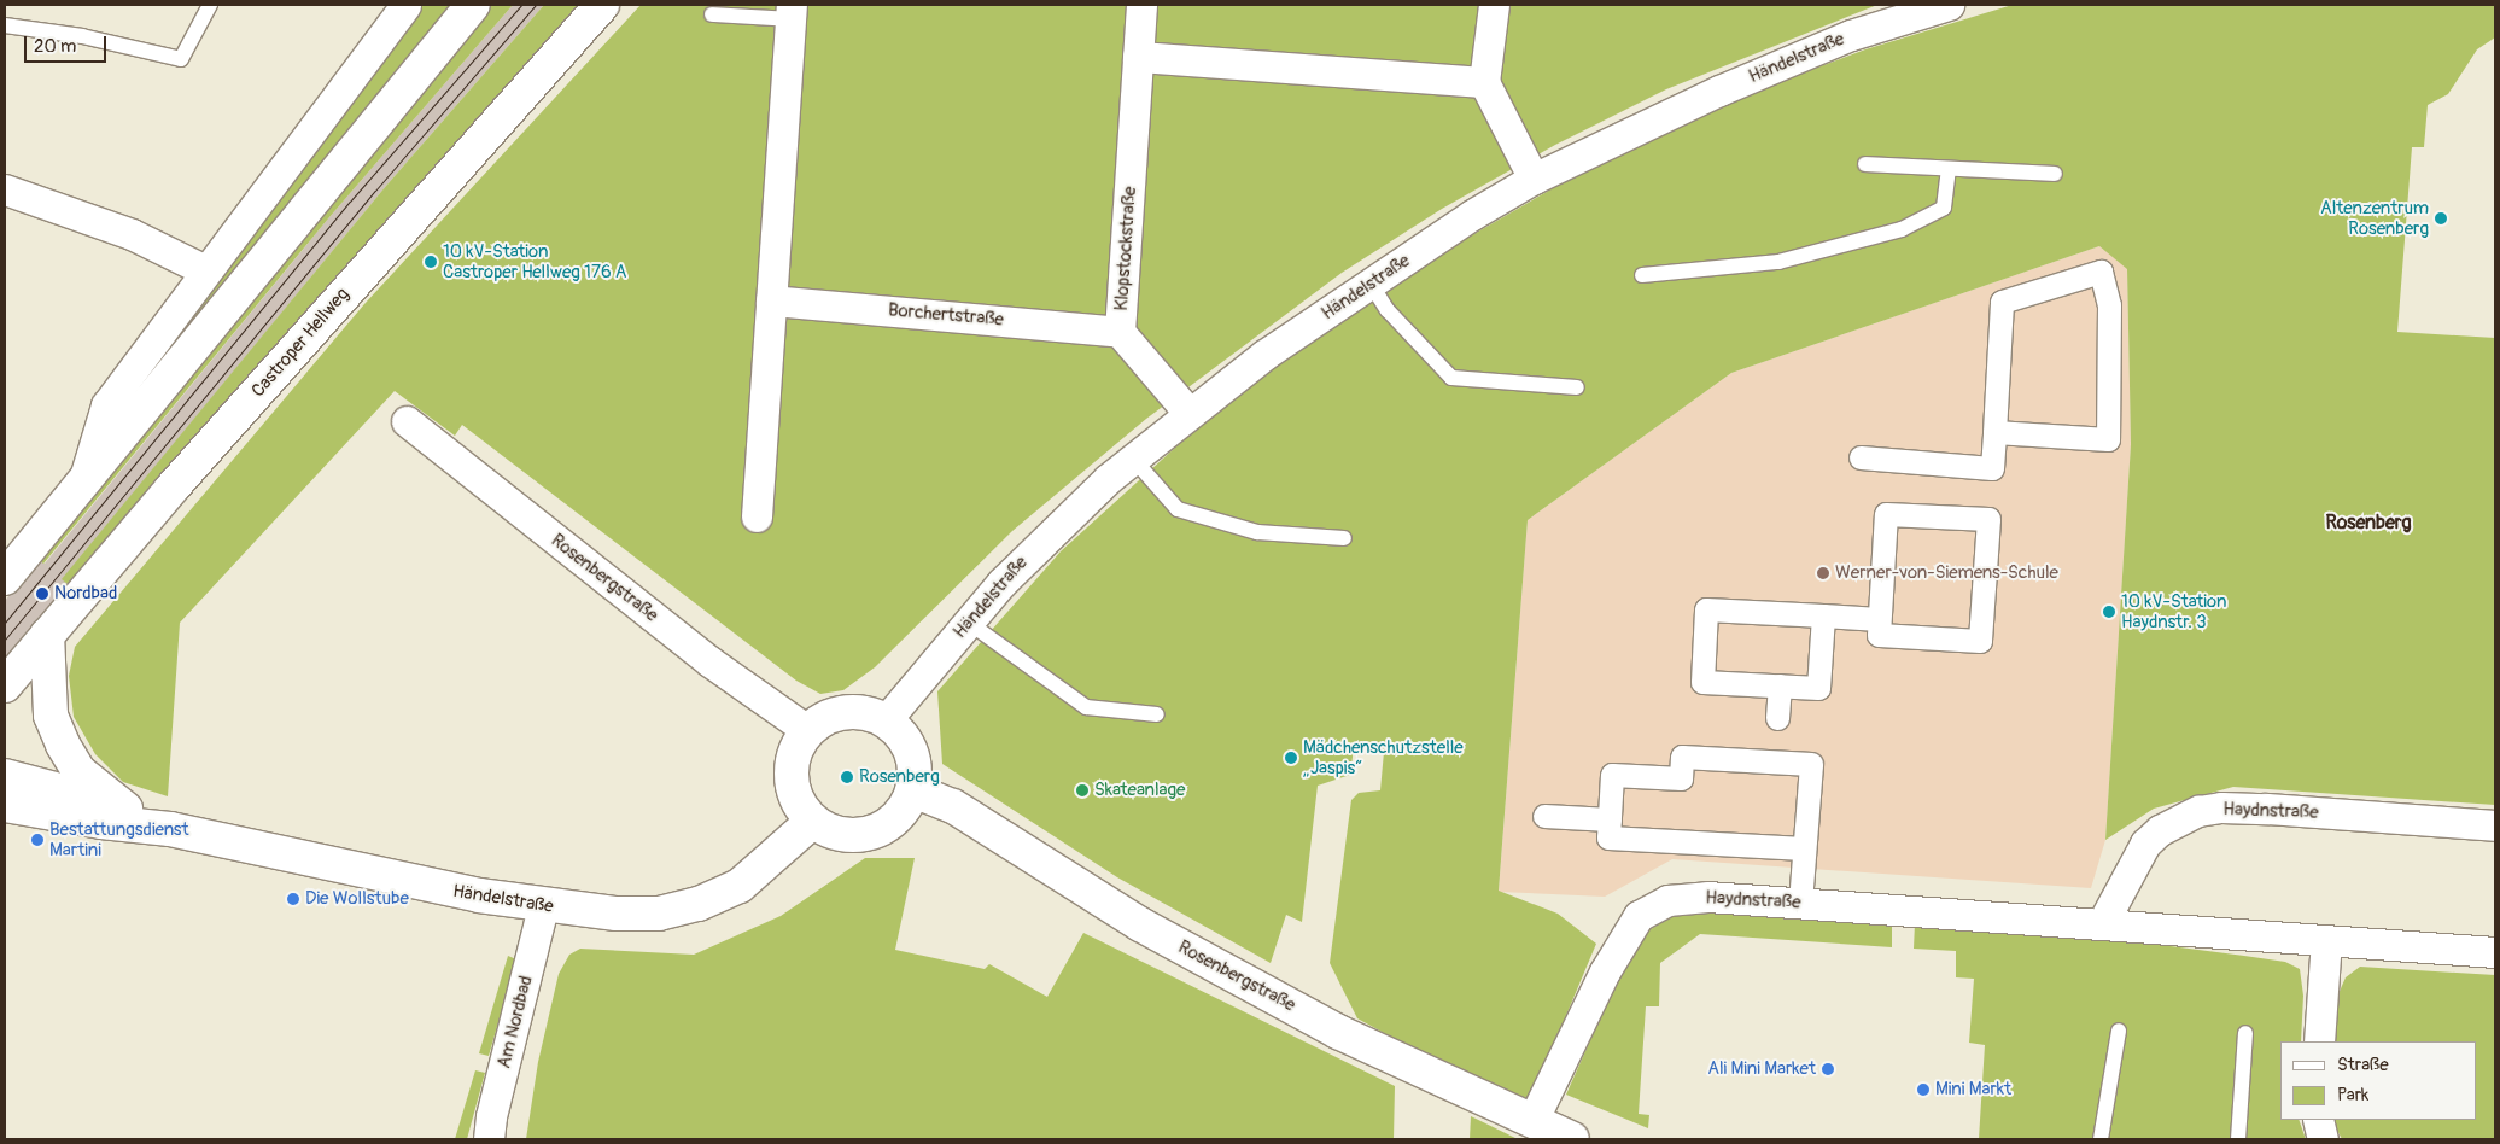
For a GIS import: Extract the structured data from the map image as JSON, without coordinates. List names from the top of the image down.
{
  "streets": {
    "street": [
      "Händelstraße",
      "Klopstockstraße",
      "Borchertstraße",
      "Castroper Hellweg",
      "Rosenbergstraße",
      "Haydnstraße",
      "Am Nordbad"
    ]
  },
  "crossings": [
    ["Händelstraße", "Klopstockstraße"],
    ["Händelstraße", "Castroper Hellweg"],
    ["Händelstraße", "Rosenbergstraße"],
    ["Händelstraße", "Am Nordbad"],
    ["Klopstockstraße", "Borchertstraße"],
    ["Rosenbergstraße", "Haydnstraße"]
  ],
  "districts": ["Rosenberg"],
  "places": [
    "Altenzentrum Rosenberg",
    "10 kV-Station Castroper Hellweg 176 A",
    "Werner-von-Siemens-Schule",
    "Nordbad",
    "10 kV-Station Haydnstr. 3",
    "Mädchenschutzstelle „Jaspis“",
    "Rosenberg",
    "Skateanlage",
    "Bestattungsdienst Martini",
    "Die Wollstube",
    "Ali Mini Market",
    "Mini Markt"
  ],
  "legend": ["Straße", "Park"],
  "scale_bar": "20 m"
}
